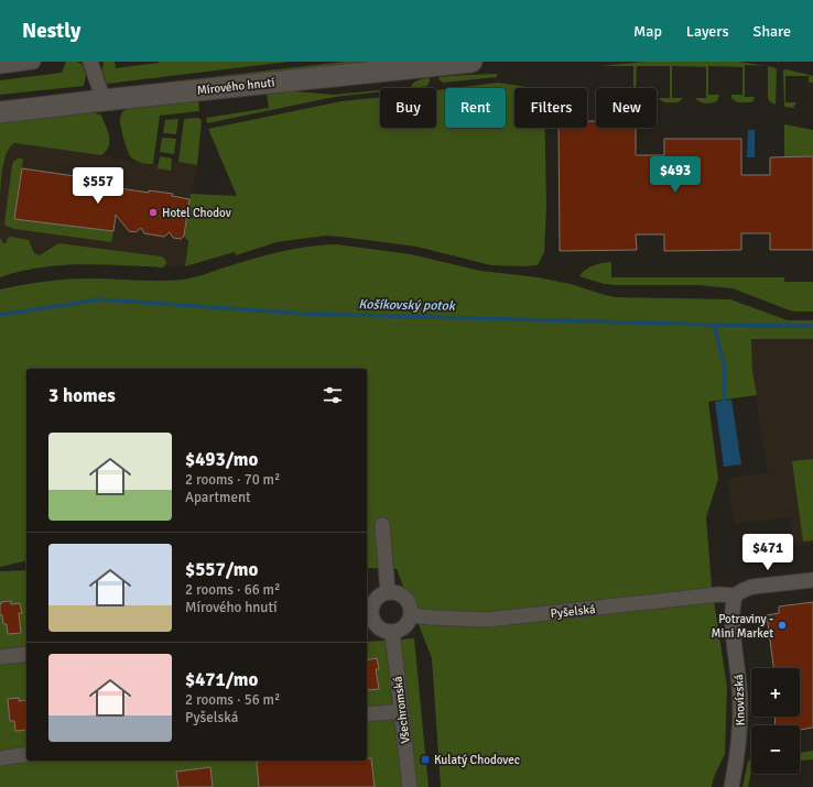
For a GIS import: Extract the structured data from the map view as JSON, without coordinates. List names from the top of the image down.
{
  "streets": {
    "main road": ["Mírového hnutí"],
    "street": ["Pyšelská", "Knovízská", "Všechromská"]
  },
  "crossings": [
    ["Pyšelská", "Knovízská"],
    ["Pyšelská", "Všechromská"]
  ],
  "water": ["Košíkovský potok"],
  "places": {
    "other": ["Hotel Chodov", "Potraviny - Mini Market"],
    "transit": ["Kulatý Chodovec"]
  },
  "page": {
    "header": "Nestly",
    "nav": ["Map", "Layers", "Share"],
    "chip": [
      "Buy",
      "Rent",
      "Filters",
      "New"
    ],
    "price": ["$493", "$557", "$471"],
    "heading": "3 homes",
    "list": [
      {
        "name": "$493/mo",
        "note": "2 rooms · 70 m² · Apartment"
      },
      {
        "name": "$557/mo",
        "note": "2 rooms · 66 m² · Mírového hnutí"
      },
      {
        "name": "$471/mo",
        "note": "2 rooms · 56 m² · Pyšelská"
      }
    ],
    "map_buttons": ["+", "−"]
  }
}
